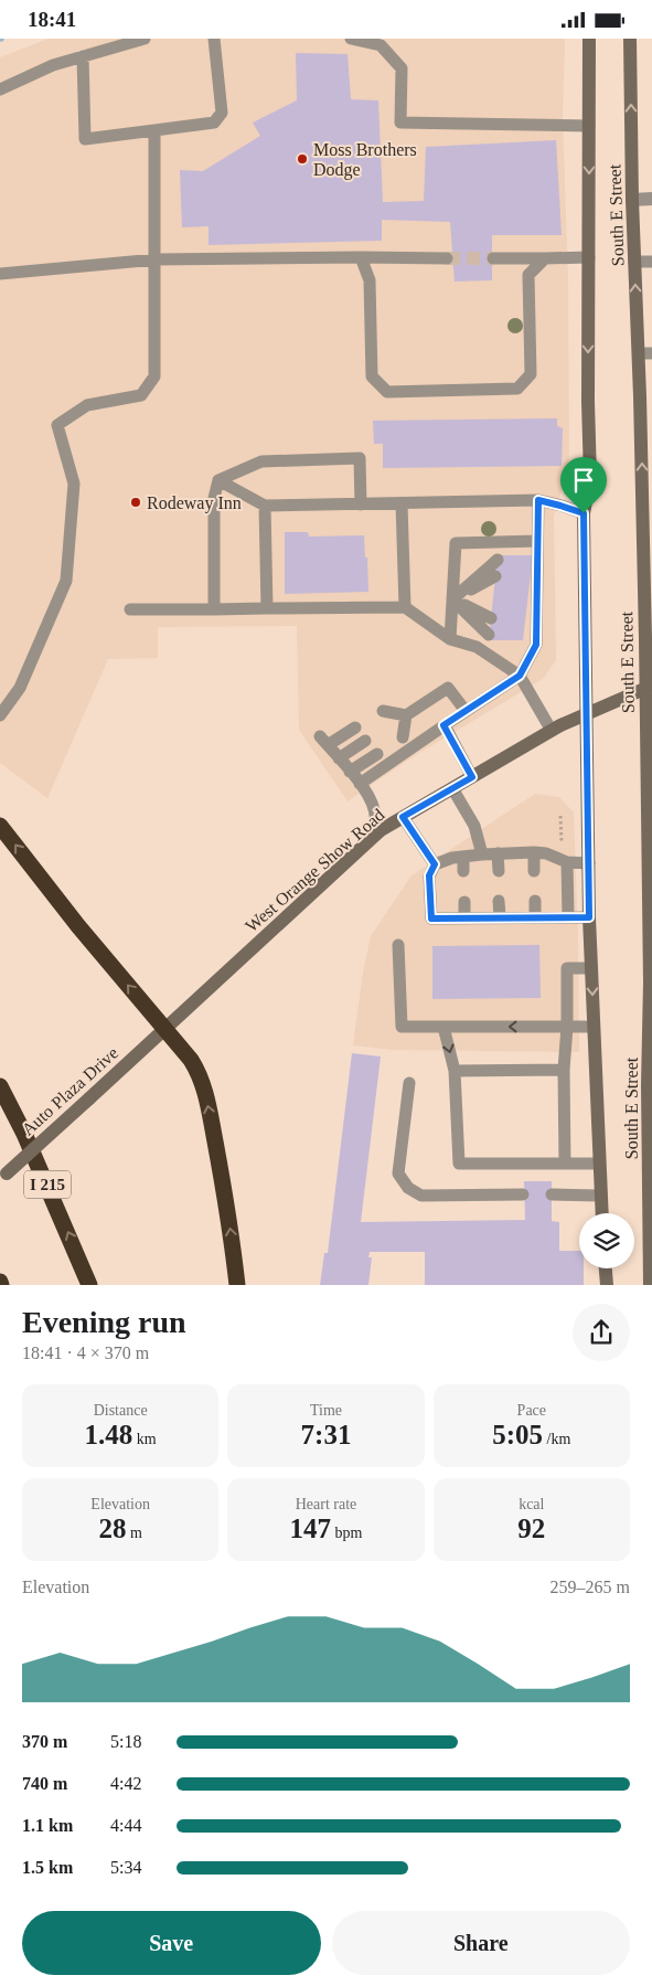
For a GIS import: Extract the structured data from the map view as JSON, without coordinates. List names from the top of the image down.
{
  "streets": {
    "highway": ["I 215"],
    "main road": ["South E Street", "West Orange Show Road", "Auto Plaza Drive"]
  },
  "crossings": [
    ["South E Street", "West Orange Show Road"],
    ["West Orange Show Road", "Auto Plaza Drive"]
  ],
  "places": ["Moss Brothers Dodge", "Rodeway Inn"],
  "page": {
    "status": "18:41",
    "heading": ["Evening run", "18:41 · 4 × 370 m"],
    "stats": [
      ["Distance", "1.48 km"],
      ["Time", "7:31"],
      ["Pace", "5:05 /km"],
      ["Elevation", "28 m"],
      ["Heart rate", "147 bpm"],
      ["kcal", "92"]
    ],
    "chart": ["Elevation", "259–265 m"],
    "list": [
      {
        "name": "370 m",
        "note": "5:18"
      },
      {
        "name": "740 m",
        "note": "4:42"
      },
      {
        "name": "1.1 km",
        "note": "4:44"
      },
      {
        "name": "1.5 km",
        "note": "5:34"
      }
    ],
    "buttons": ["Save", "Share"]
  }
}
